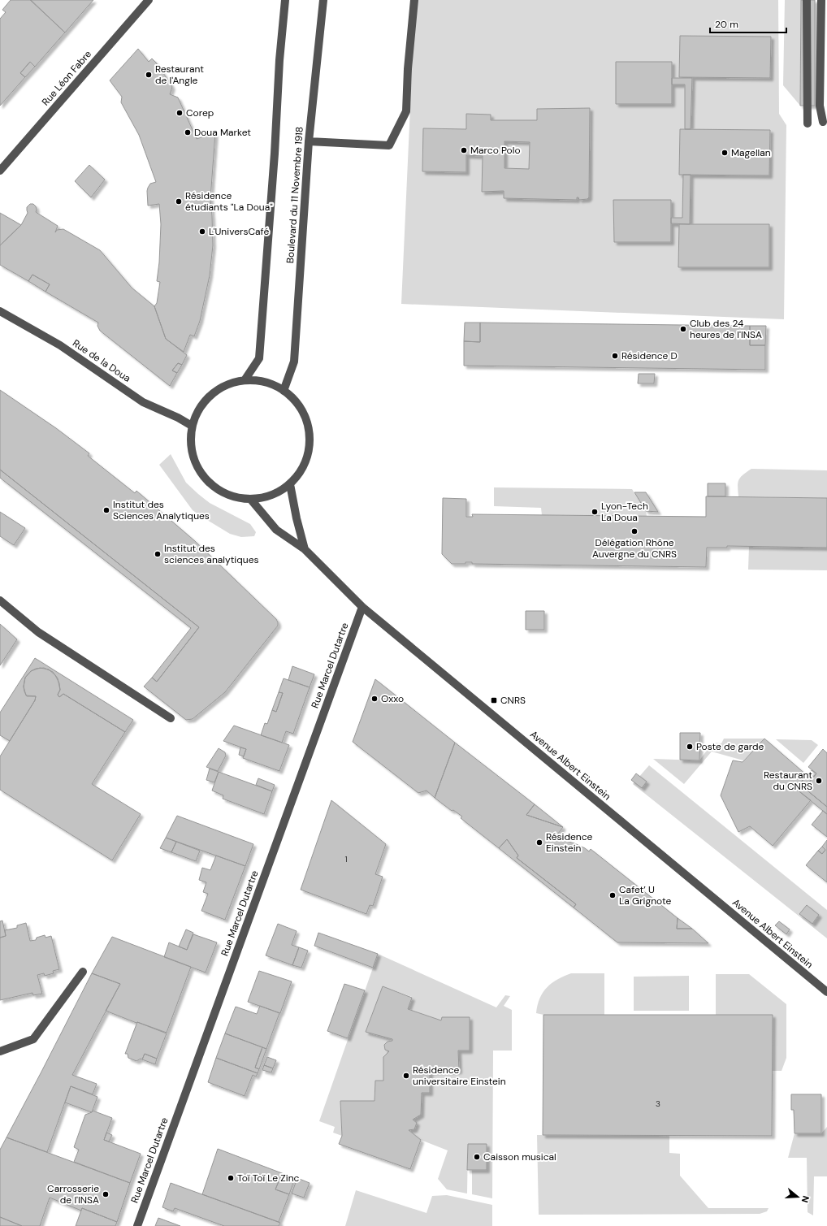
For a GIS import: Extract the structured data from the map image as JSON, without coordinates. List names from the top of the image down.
{
  "streets": {
    "street": [
      "Rue Léon Fabre",
      "Boulevard du 11 Novembre 1918",
      "Rue de la Doua",
      "Rue Marcel Dutartre",
      "Avenue Albert Einstein"
    ]
  },
  "crossings": [
    ["Rue Marcel Dutartre", "Avenue Albert Einstein"]
  ],
  "places": {
    "other": [
      "Restaurant de l'Angle",
      "Corep",
      "Doua Market",
      "Marco Polo",
      "Magellan",
      "Résidence étudiants \"La Doua\"",
      "L'UniversCafé",
      "Club des 24 heures de l'INSA",
      "Résidence D",
      "Institut des Sciences Analytiques",
      "Lyon-Tech La Doua",
      "Délégation Rhône Auvergne du CNRS",
      "Institut des sciences analytiques",
      "Oxxo",
      "Poste de garde",
      "Restaurant du CNRS",
      "Résidence Einstein",
      "Cafet’ U La Grignote",
      "Résidence universitaire Einstein",
      "Caisson musical",
      "Toï Toï Le Zinc",
      "Carrosserie de l'INSA"
    ],
    "transit": ["CNRS"]
  },
  "house_numbers": ["1", "3"],
  "scale_bar": "20 m",
  "north": "right"
}
